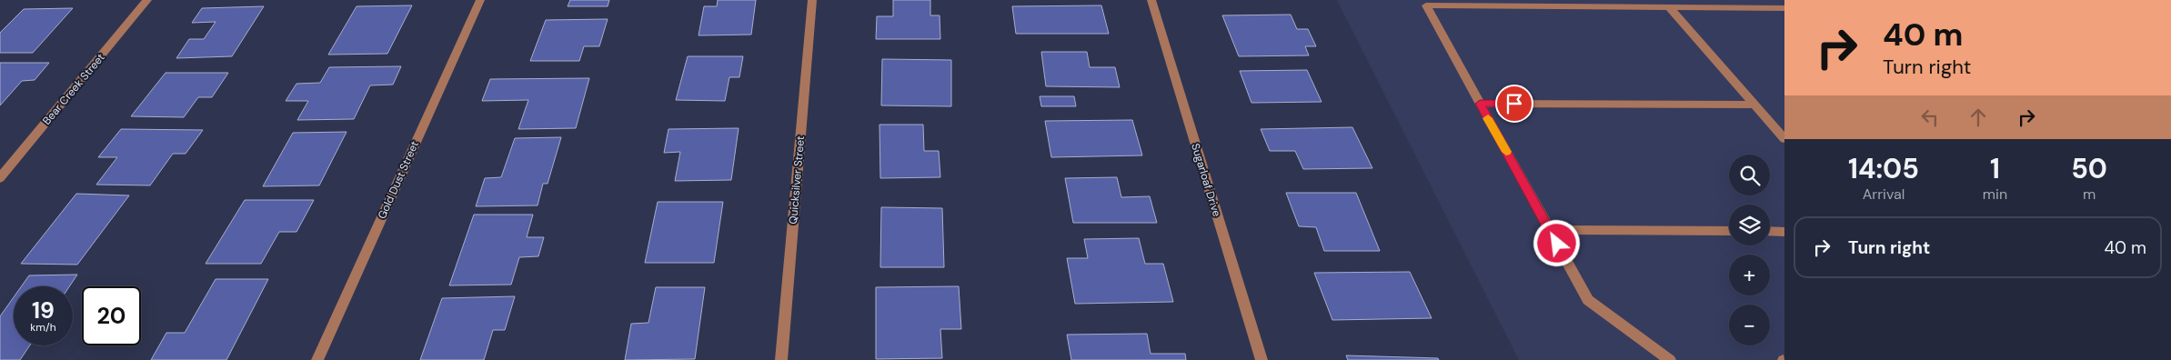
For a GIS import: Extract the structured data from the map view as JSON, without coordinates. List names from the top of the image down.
{
  "streets": {
    "street": [
      "Bear Creek Street",
      "Gold Dust Street",
      "Quicksilver Street",
      "Sugarloaf Drive"
    ]
  },
  "page": {
    "turn": ["40 m", "Turn right"],
    "eta": [
      "14:05",
      "Arrival",
      "1",
      "min",
      "50",
      "m"
    ],
    "map_buttons": ["+", "−"],
    "list": [
      {
        "name": "Turn right",
        "value": "40 m"
      }
    ],
    "speed": "19 km/h",
    "limit": "20"
  }
}
